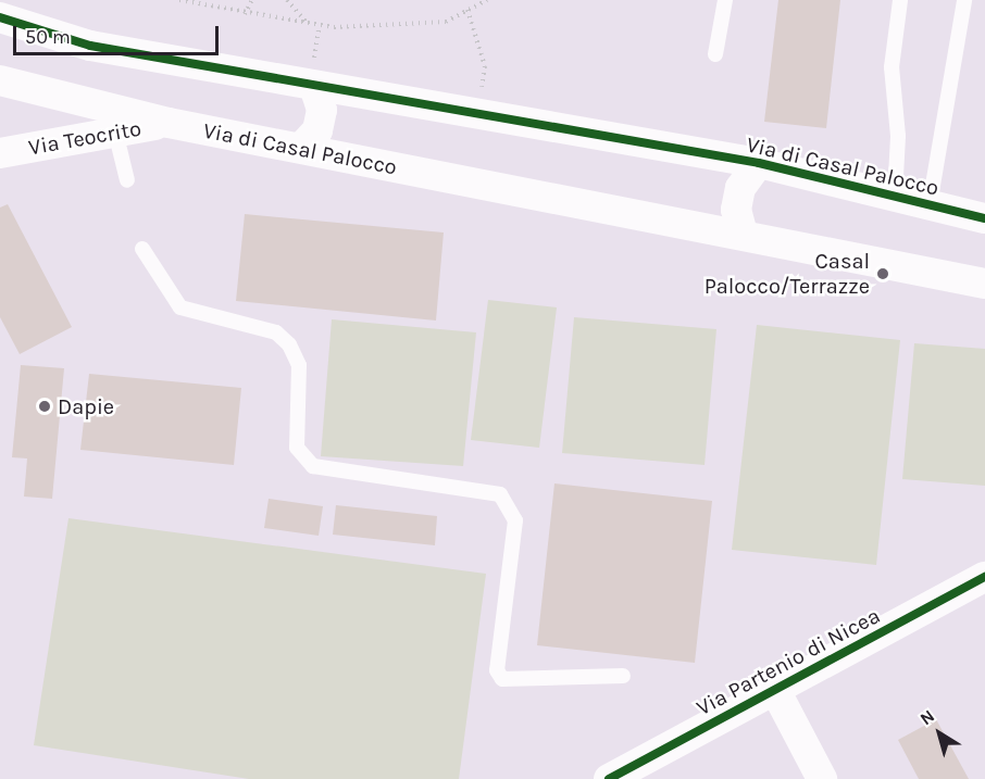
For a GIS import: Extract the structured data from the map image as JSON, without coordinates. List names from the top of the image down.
{
  "streets": {
    "street": ["Via Teocrito", "Via di Casal Palocco", "Via Partenio di Nicea"]
  },
  "crossings": [
    ["Via Teocrito", "Via di Casal Palocco"]
  ],
  "places": ["Casal Palocco/Terrazze", "Dapie"],
  "scale_bar": "50 m",
  "north": "top left"
}
